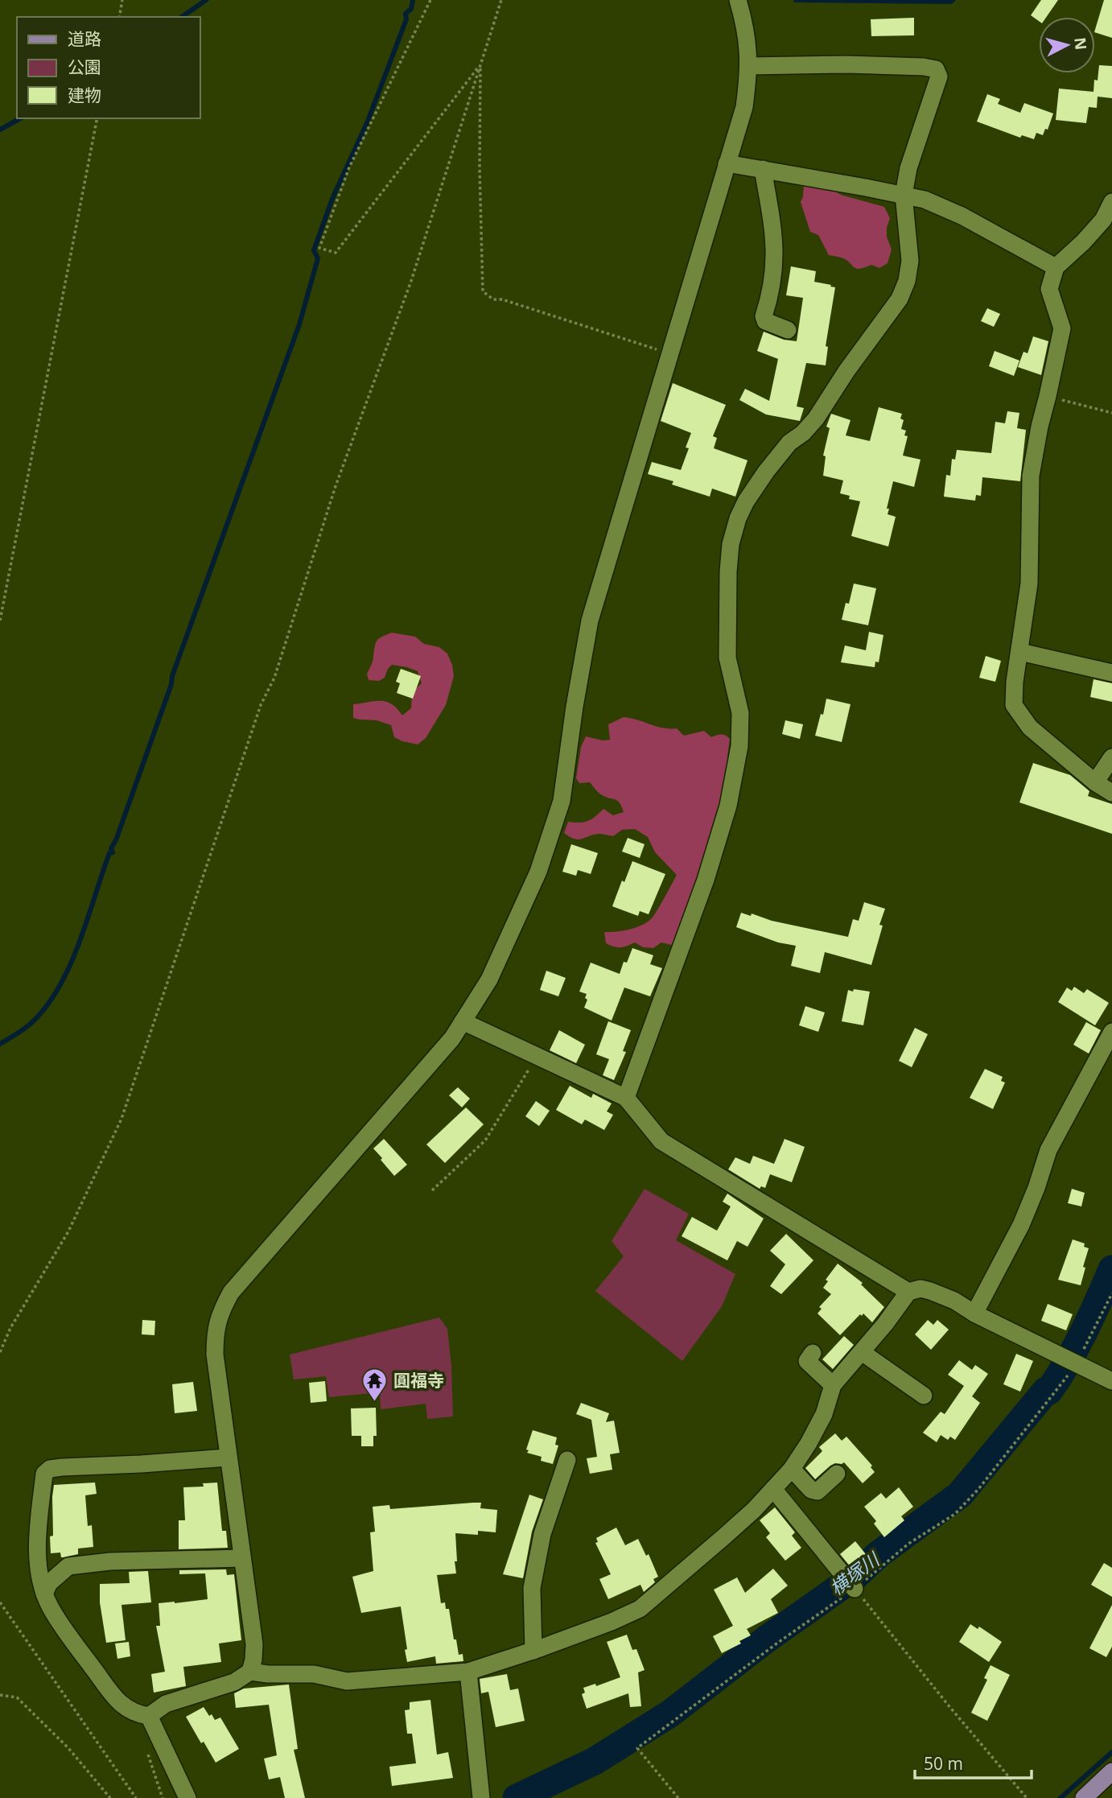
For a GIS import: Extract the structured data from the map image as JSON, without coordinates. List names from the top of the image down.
{
  "water": ["横塚川"],
  "places": {
    "temple": ["圓福寺"]
  },
  "legend": ["道路", "公園", "建物"],
  "scale_bar": "50 m",
  "north": "right"
}
